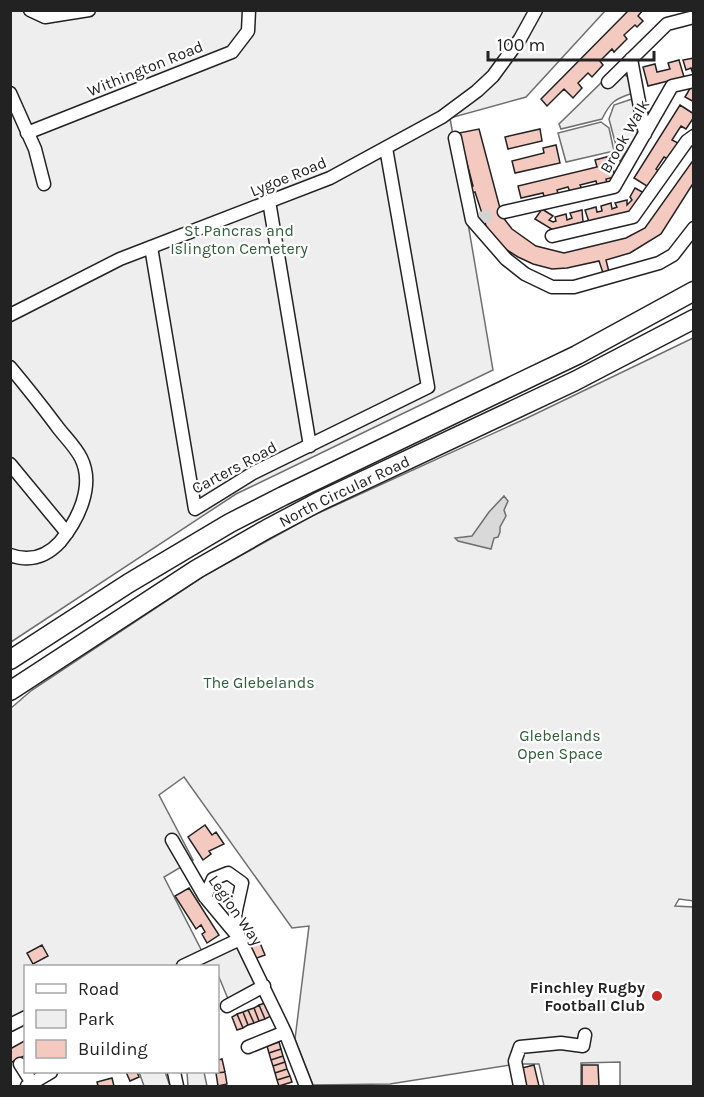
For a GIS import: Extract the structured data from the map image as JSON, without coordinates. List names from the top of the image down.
{
  "streets": {
    "highway": ["North Circular Road"],
    "street": [
      "Withington Road",
      "Brook Walk",
      "Lygoe Road",
      "Carters Road",
      "Legion Way"
    ]
  },
  "crossings": [
    ["Lygoe Road", "Carters Road"]
  ],
  "parks": ["St Pancras and Islington Cemetery", "The Glebelands", "Glebelands Open Space"],
  "places": ["Finchley Rugby Football Club"],
  "legend": ["Road", "Park", "Building"],
  "scale_bar": "100 m"
}
